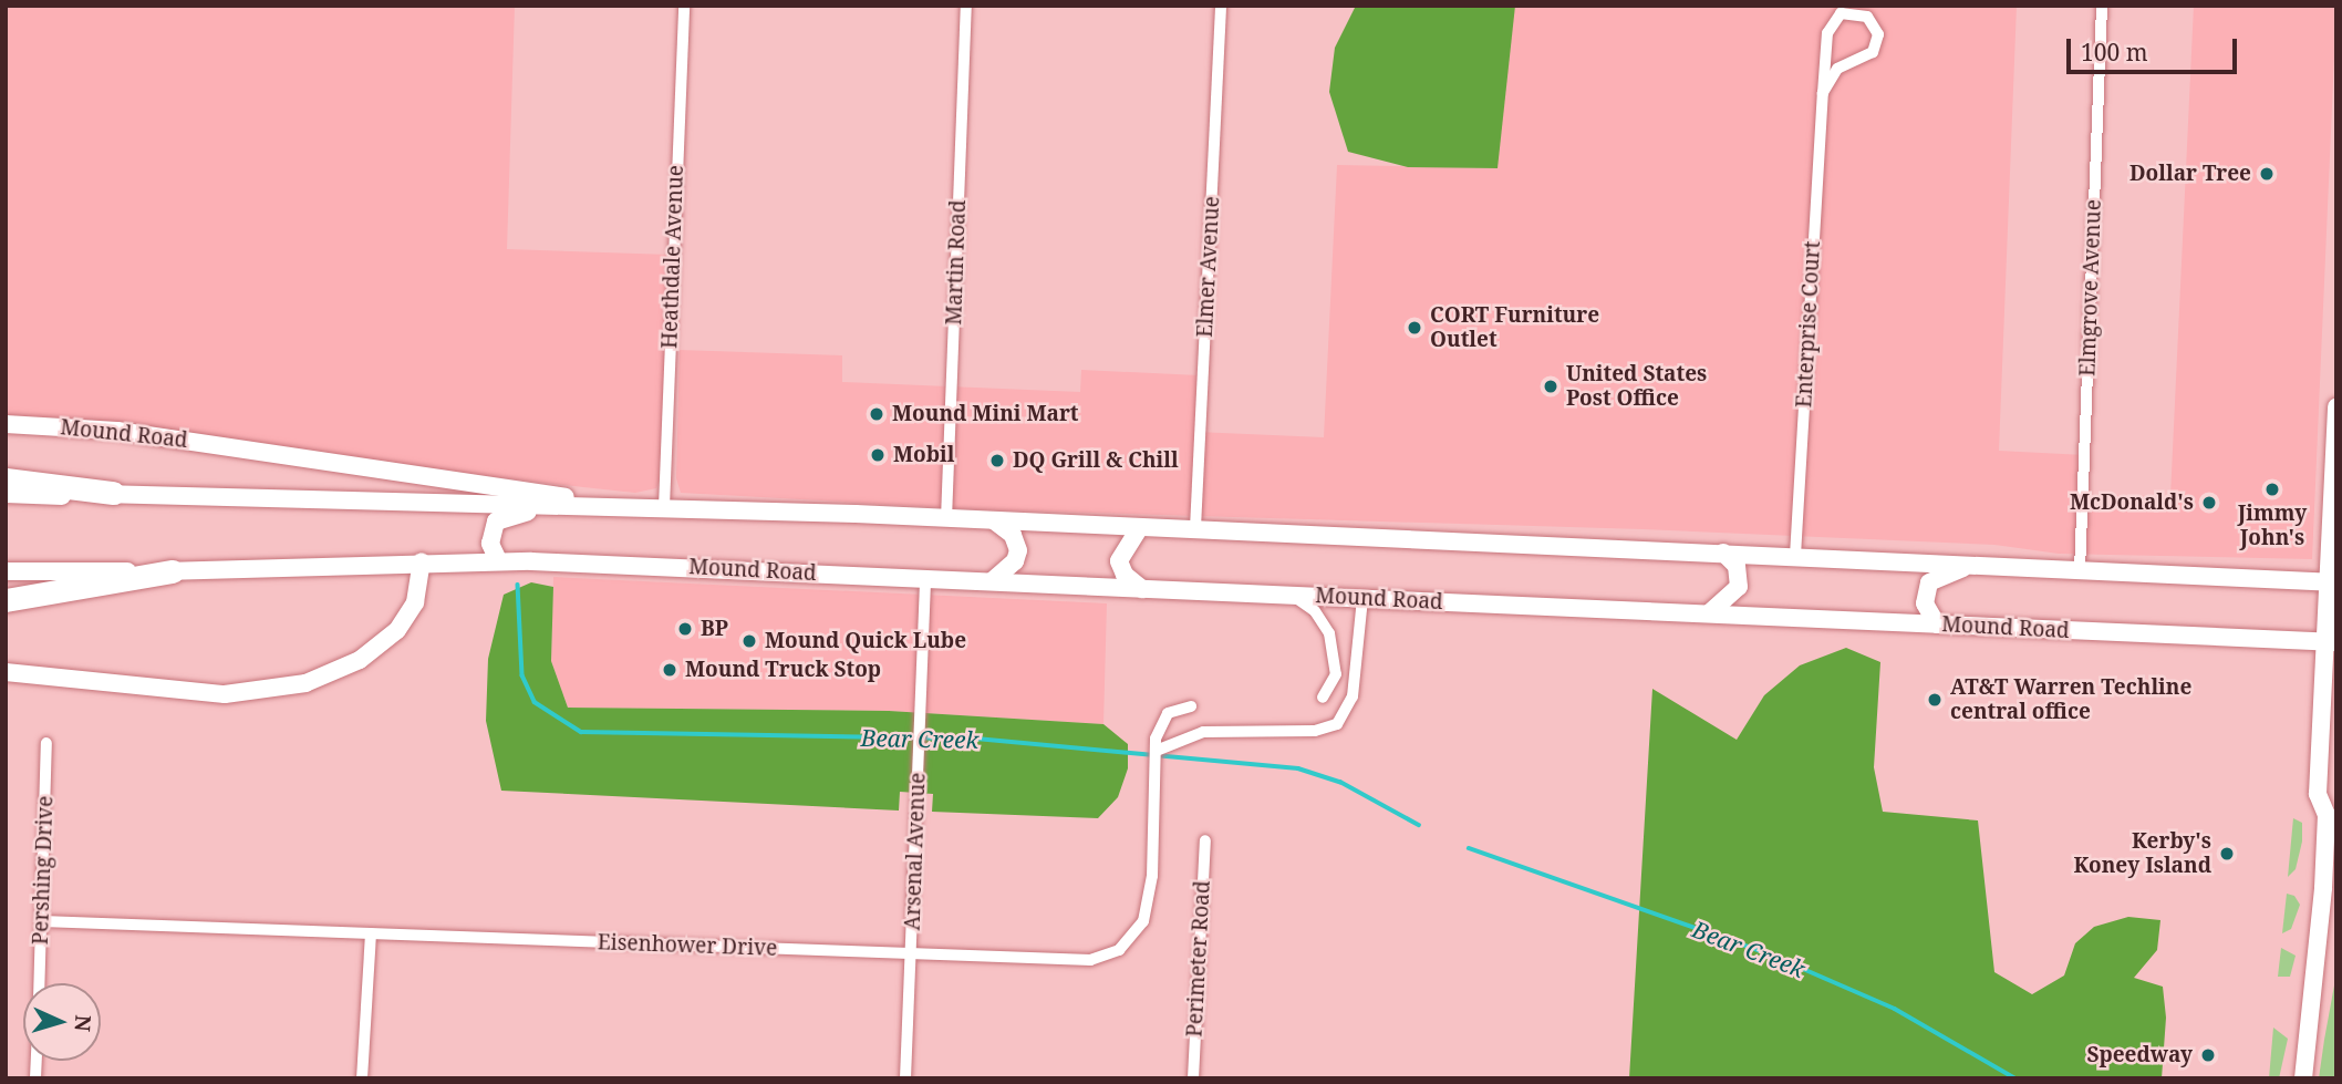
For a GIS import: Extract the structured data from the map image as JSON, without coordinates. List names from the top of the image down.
{
  "streets": {
    "main road": ["Mound Road"],
    "street": [
      "Heathdale Avenue",
      "Martin Road",
      "Elmer Avenue",
      "Elmgrove Avenue",
      "Enterprise Court",
      "Arsenal Avenue",
      "Pershing Drive",
      "Eisenhower Drive",
      "Perimeter Road"
    ]
  },
  "crossings": [
    ["Heathdale Avenue", "Mound Road"],
    ["Martin Road", "Mound Road"],
    ["Elmer Avenue", "Mound Road"],
    ["Elmgrove Avenue", "Mound Road"],
    ["Enterprise Court", "Mound Road"],
    ["Mound Road", "Arsenal Avenue"],
    ["Arsenal Avenue", "Eisenhower Drive"],
    ["Pershing Drive", "Eisenhower Drive"]
  ],
  "water": ["Bear Creek"],
  "places": [
    "Dollar Tree",
    "CORT Furniture Outlet",
    "United States Post Office",
    "Mound Mini Mart",
    "Mobil",
    "DQ Grill & Chill",
    "Jimmy John's",
    "McDonald's",
    "BP",
    "Mound Quick Lube",
    "Mound Truck Stop",
    "AT&T Warren Techline central office",
    "Kerby's Koney Island",
    "Speedway"
  ],
  "scale_bar": "100 m",
  "north": "right"
}
